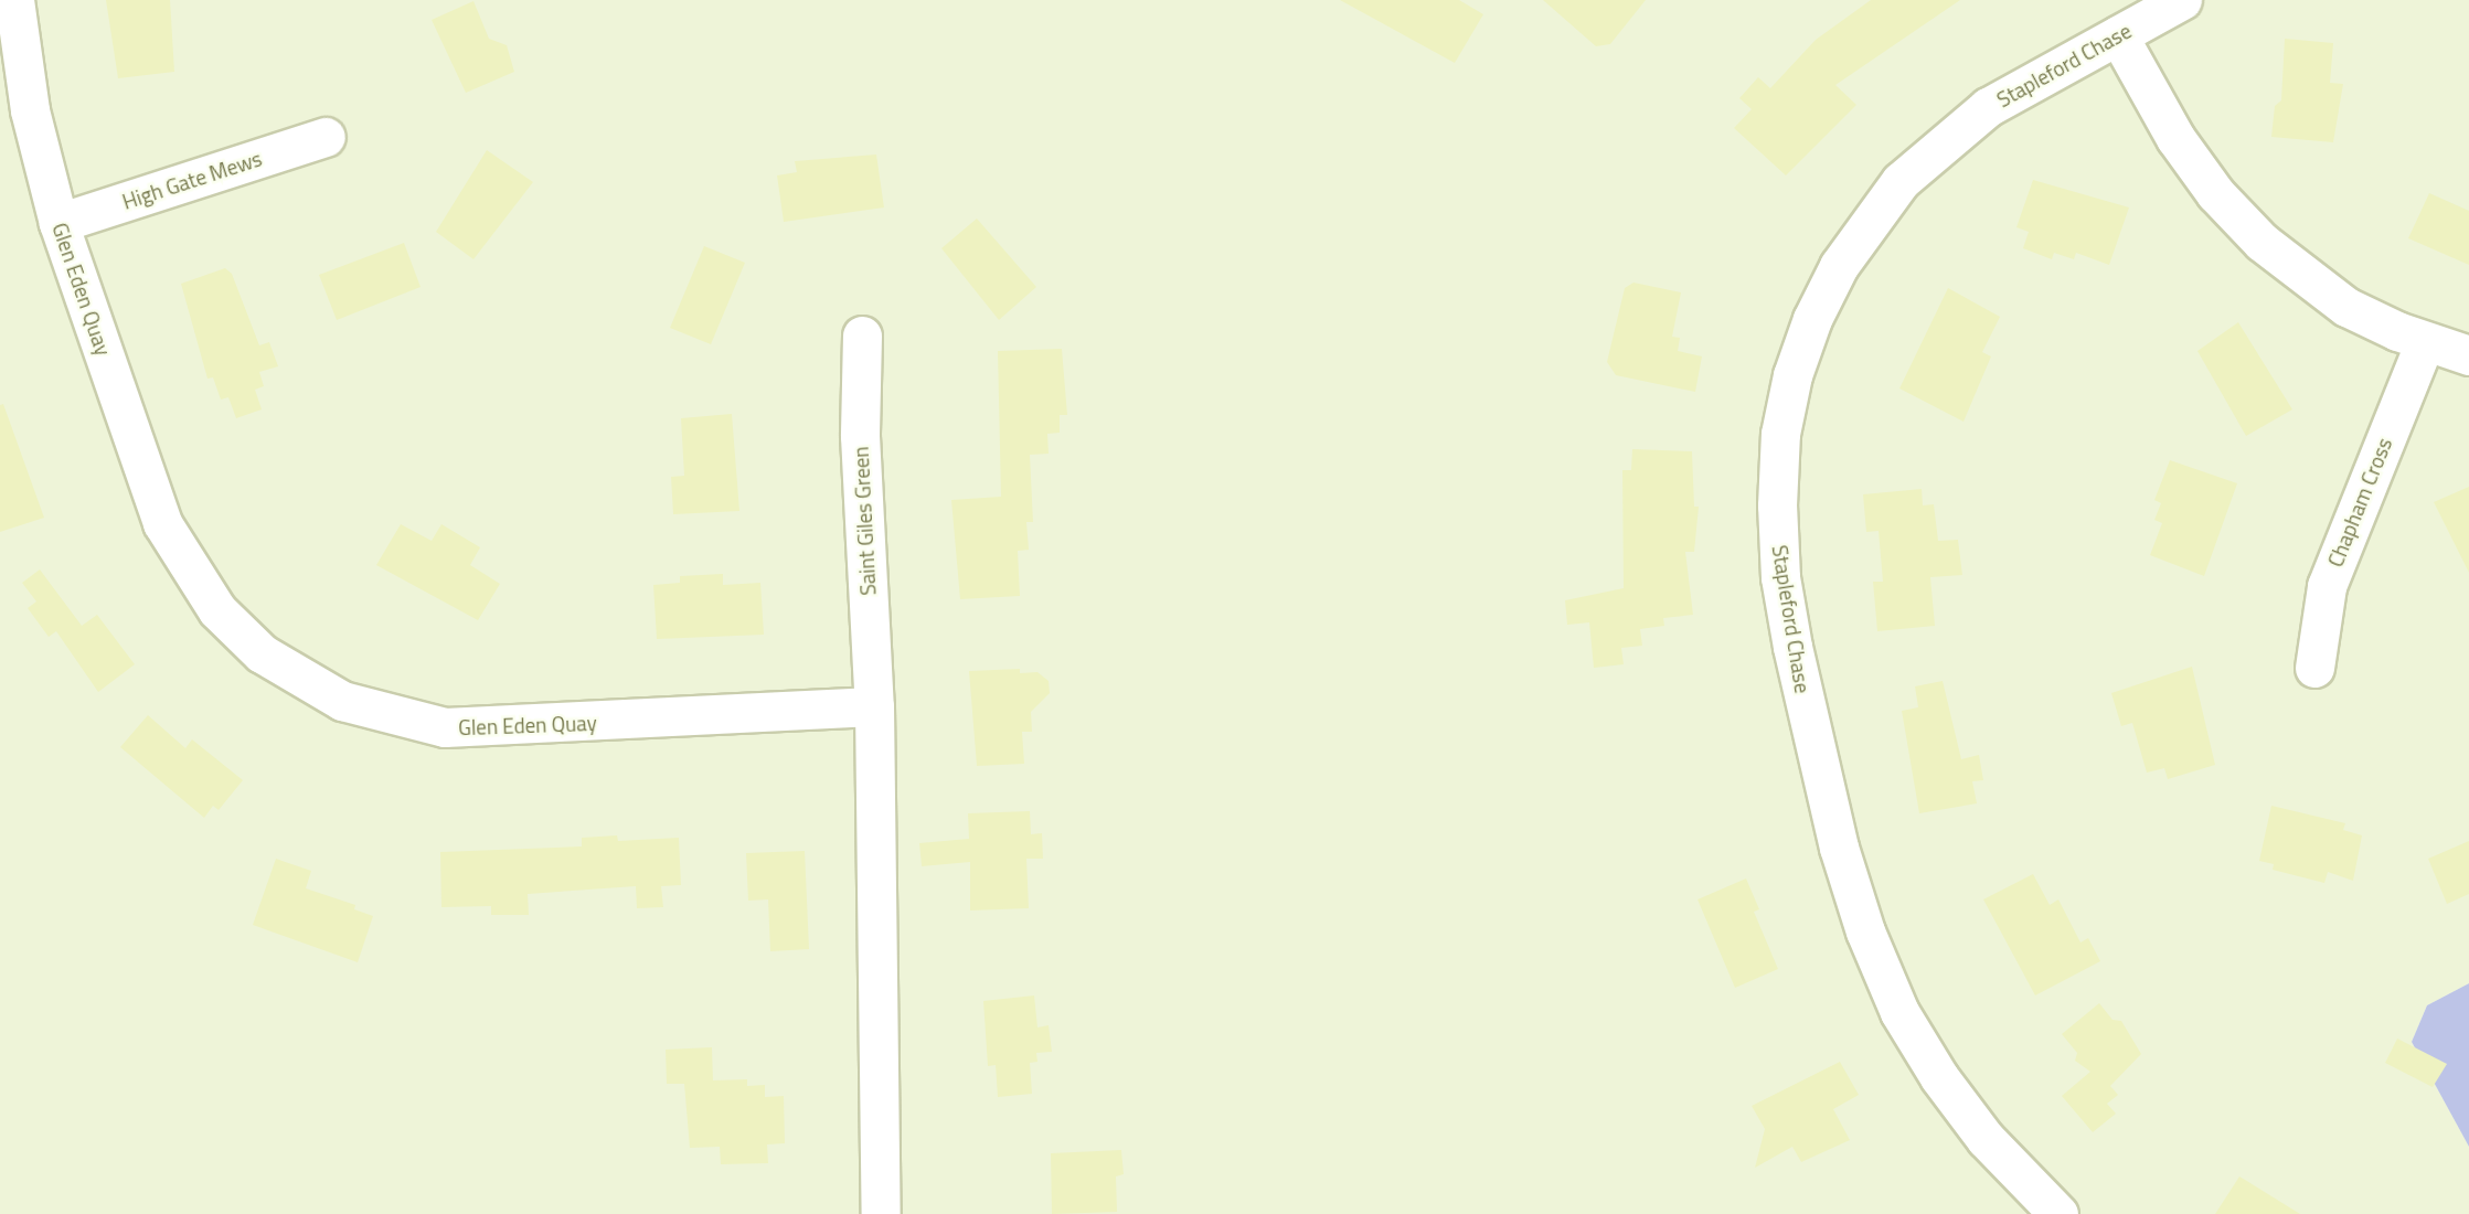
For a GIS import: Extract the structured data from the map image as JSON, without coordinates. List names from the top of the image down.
{
  "streets": {
    "street": [
      "Stapleford Chase",
      "High Gate Mews",
      "Glen Eden Quay",
      "Chapham Cross",
      "Saint Giles Green"
    ]
  },
  "crossings": [
    ["High Gate Mews", "Glen Eden Quay"],
    ["Glen Eden Quay", "Saint Giles Green"]
  ]
}
